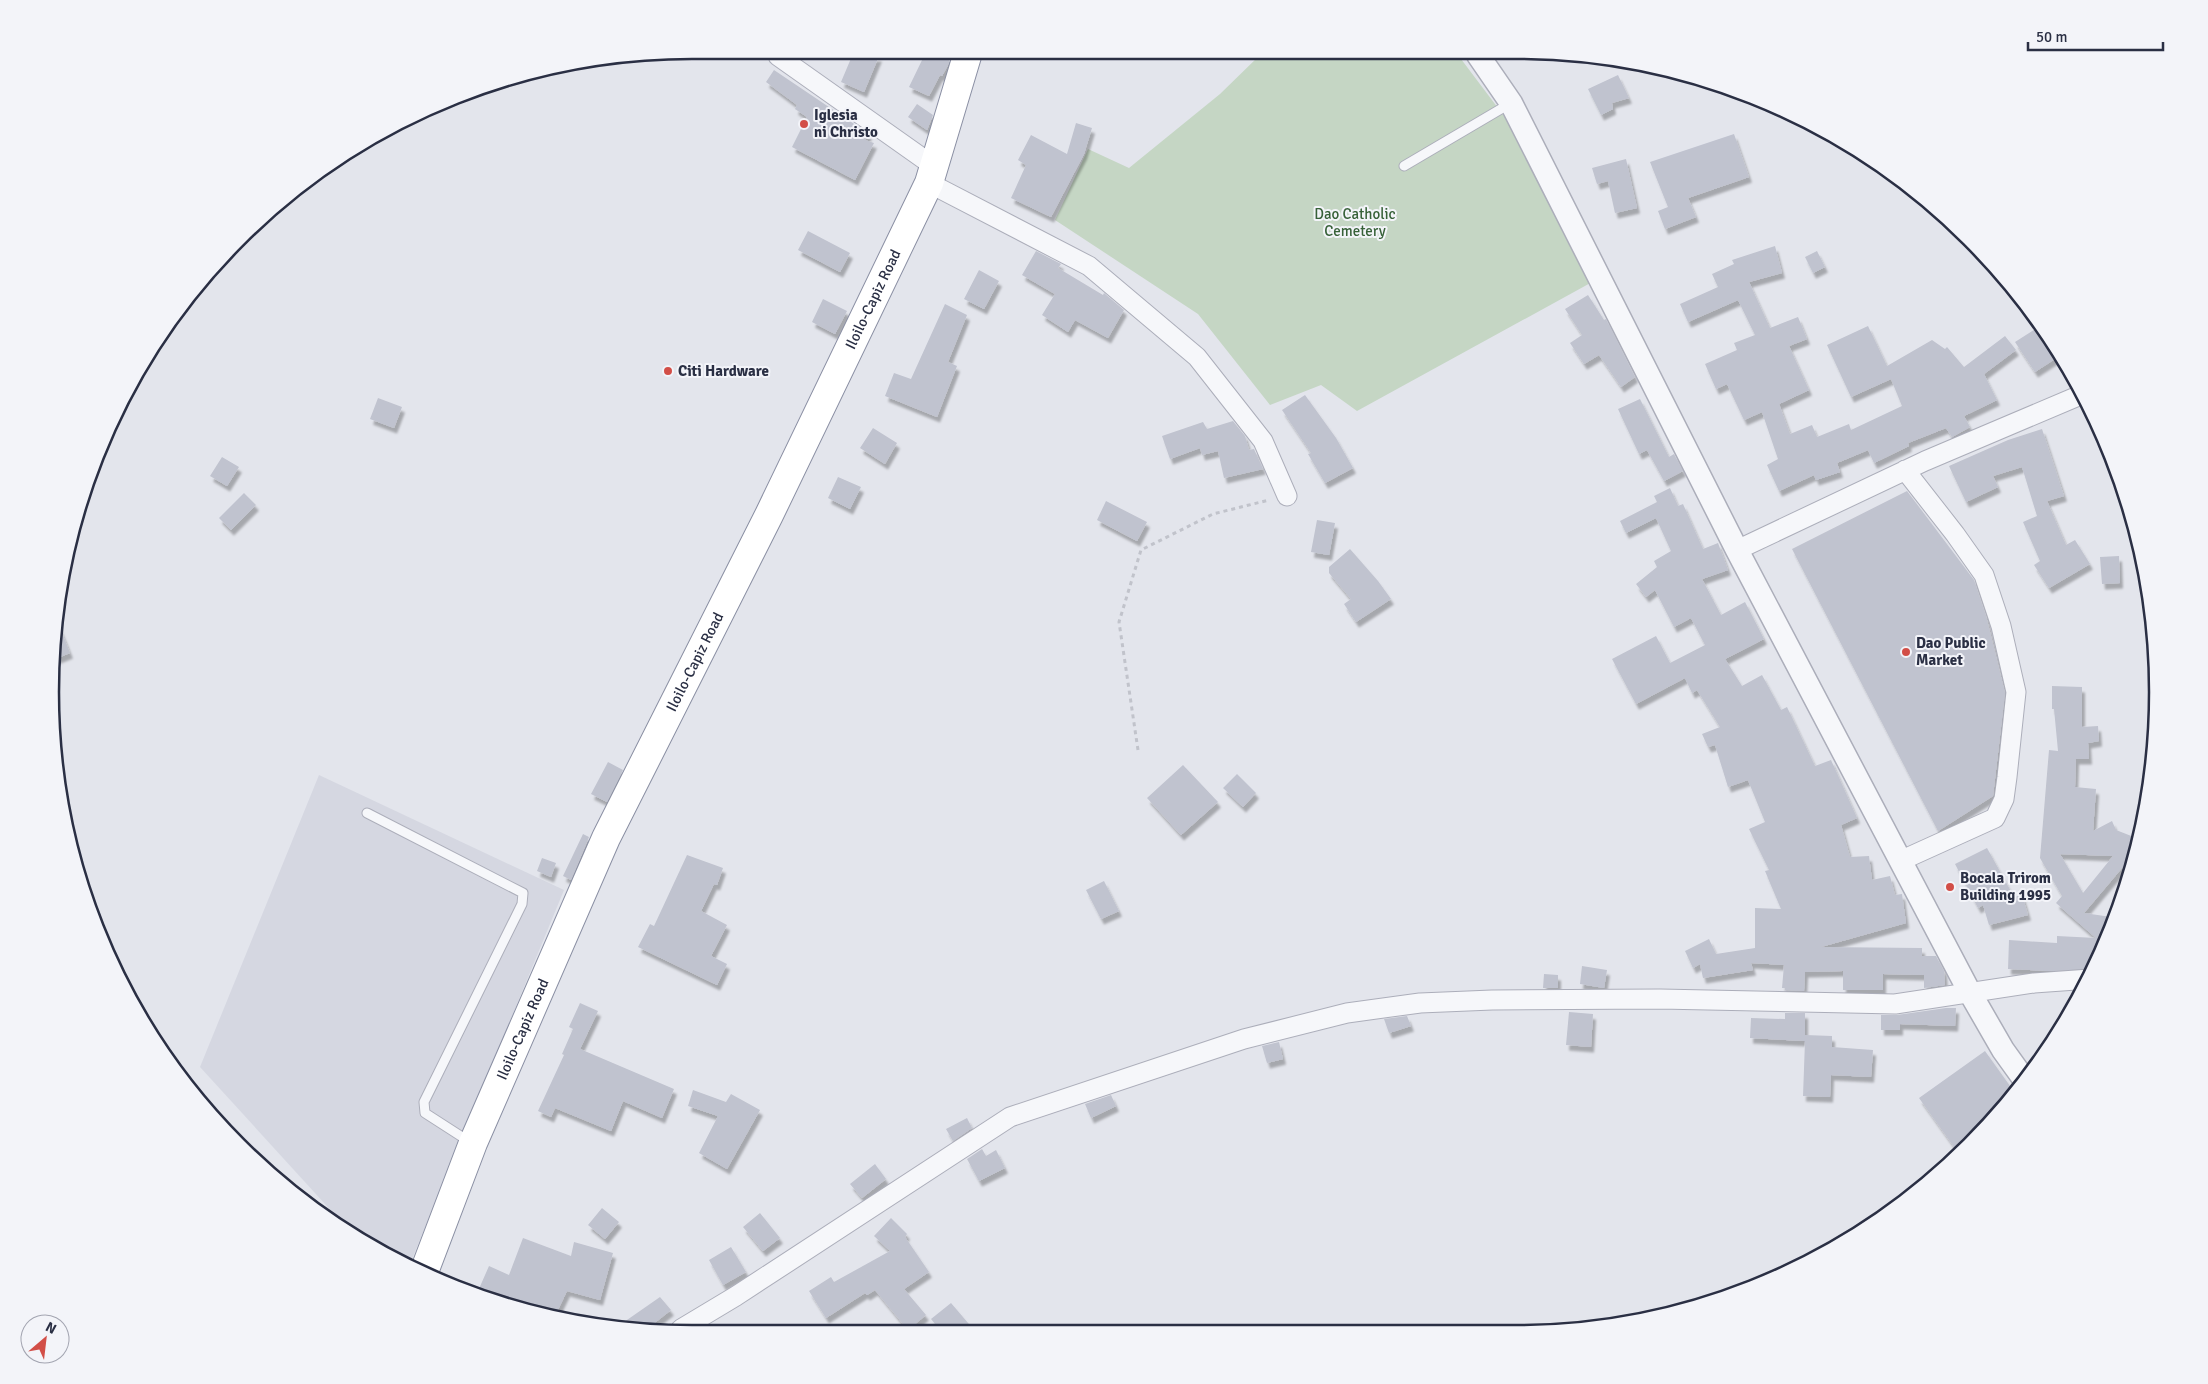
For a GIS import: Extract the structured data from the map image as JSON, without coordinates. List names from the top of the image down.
{
  "streets": {
    "highway": ["Iloilo-Capiz Road"]
  },
  "parks": ["Dao Catholic Cemetery"],
  "places": [
    "Iglesia ni Christo",
    "Citi Hardware",
    "Dao Public Market",
    "Bocala Trirom Building 1995"
  ],
  "scale_bar": "50 m",
  "north": "top right"
}
